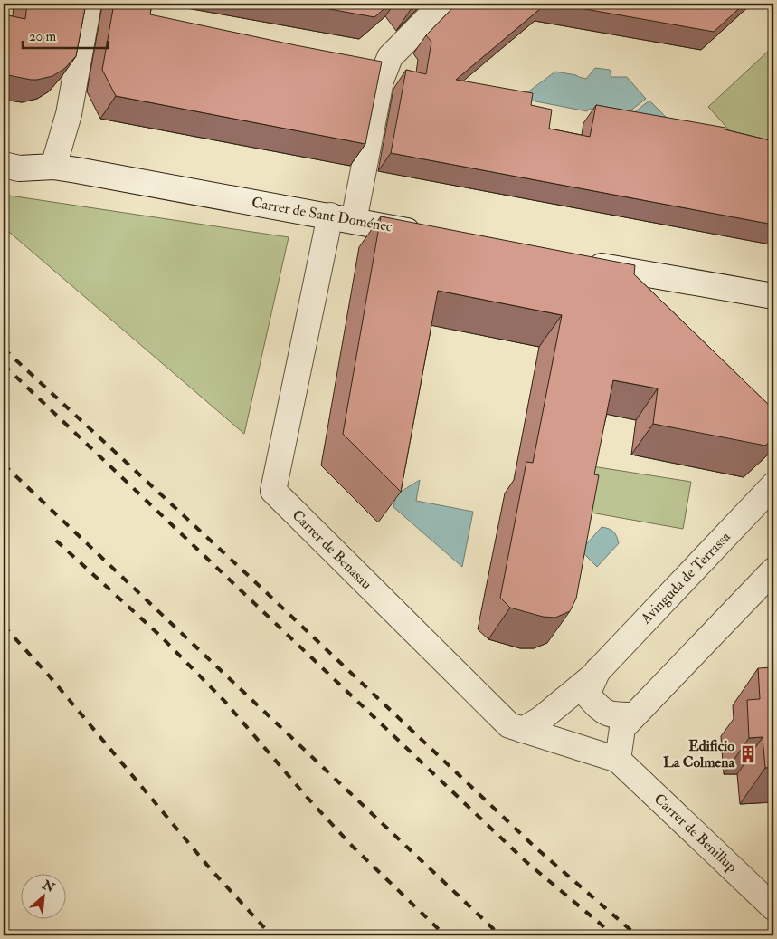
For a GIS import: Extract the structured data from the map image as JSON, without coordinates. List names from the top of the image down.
{
  "streets": {
    "street": [
      "Carrer de Sant Doménec",
      "Carrer de Benasau",
      "Avinguda de Terrassa",
      "Carrer de Benillup"
    ]
  },
  "crossings": [
    ["Carrer de Sant Doménec", "Carrer de Benasau"],
    ["Carrer de Benasau", "Avinguda de Terrassa"],
    ["Carrer de Benasau", "Carrer de Benillup"]
  ],
  "places": {
    "building": ["Edificio La Colmena"]
  },
  "scale_bar": "20 m",
  "north": "top right"
}
